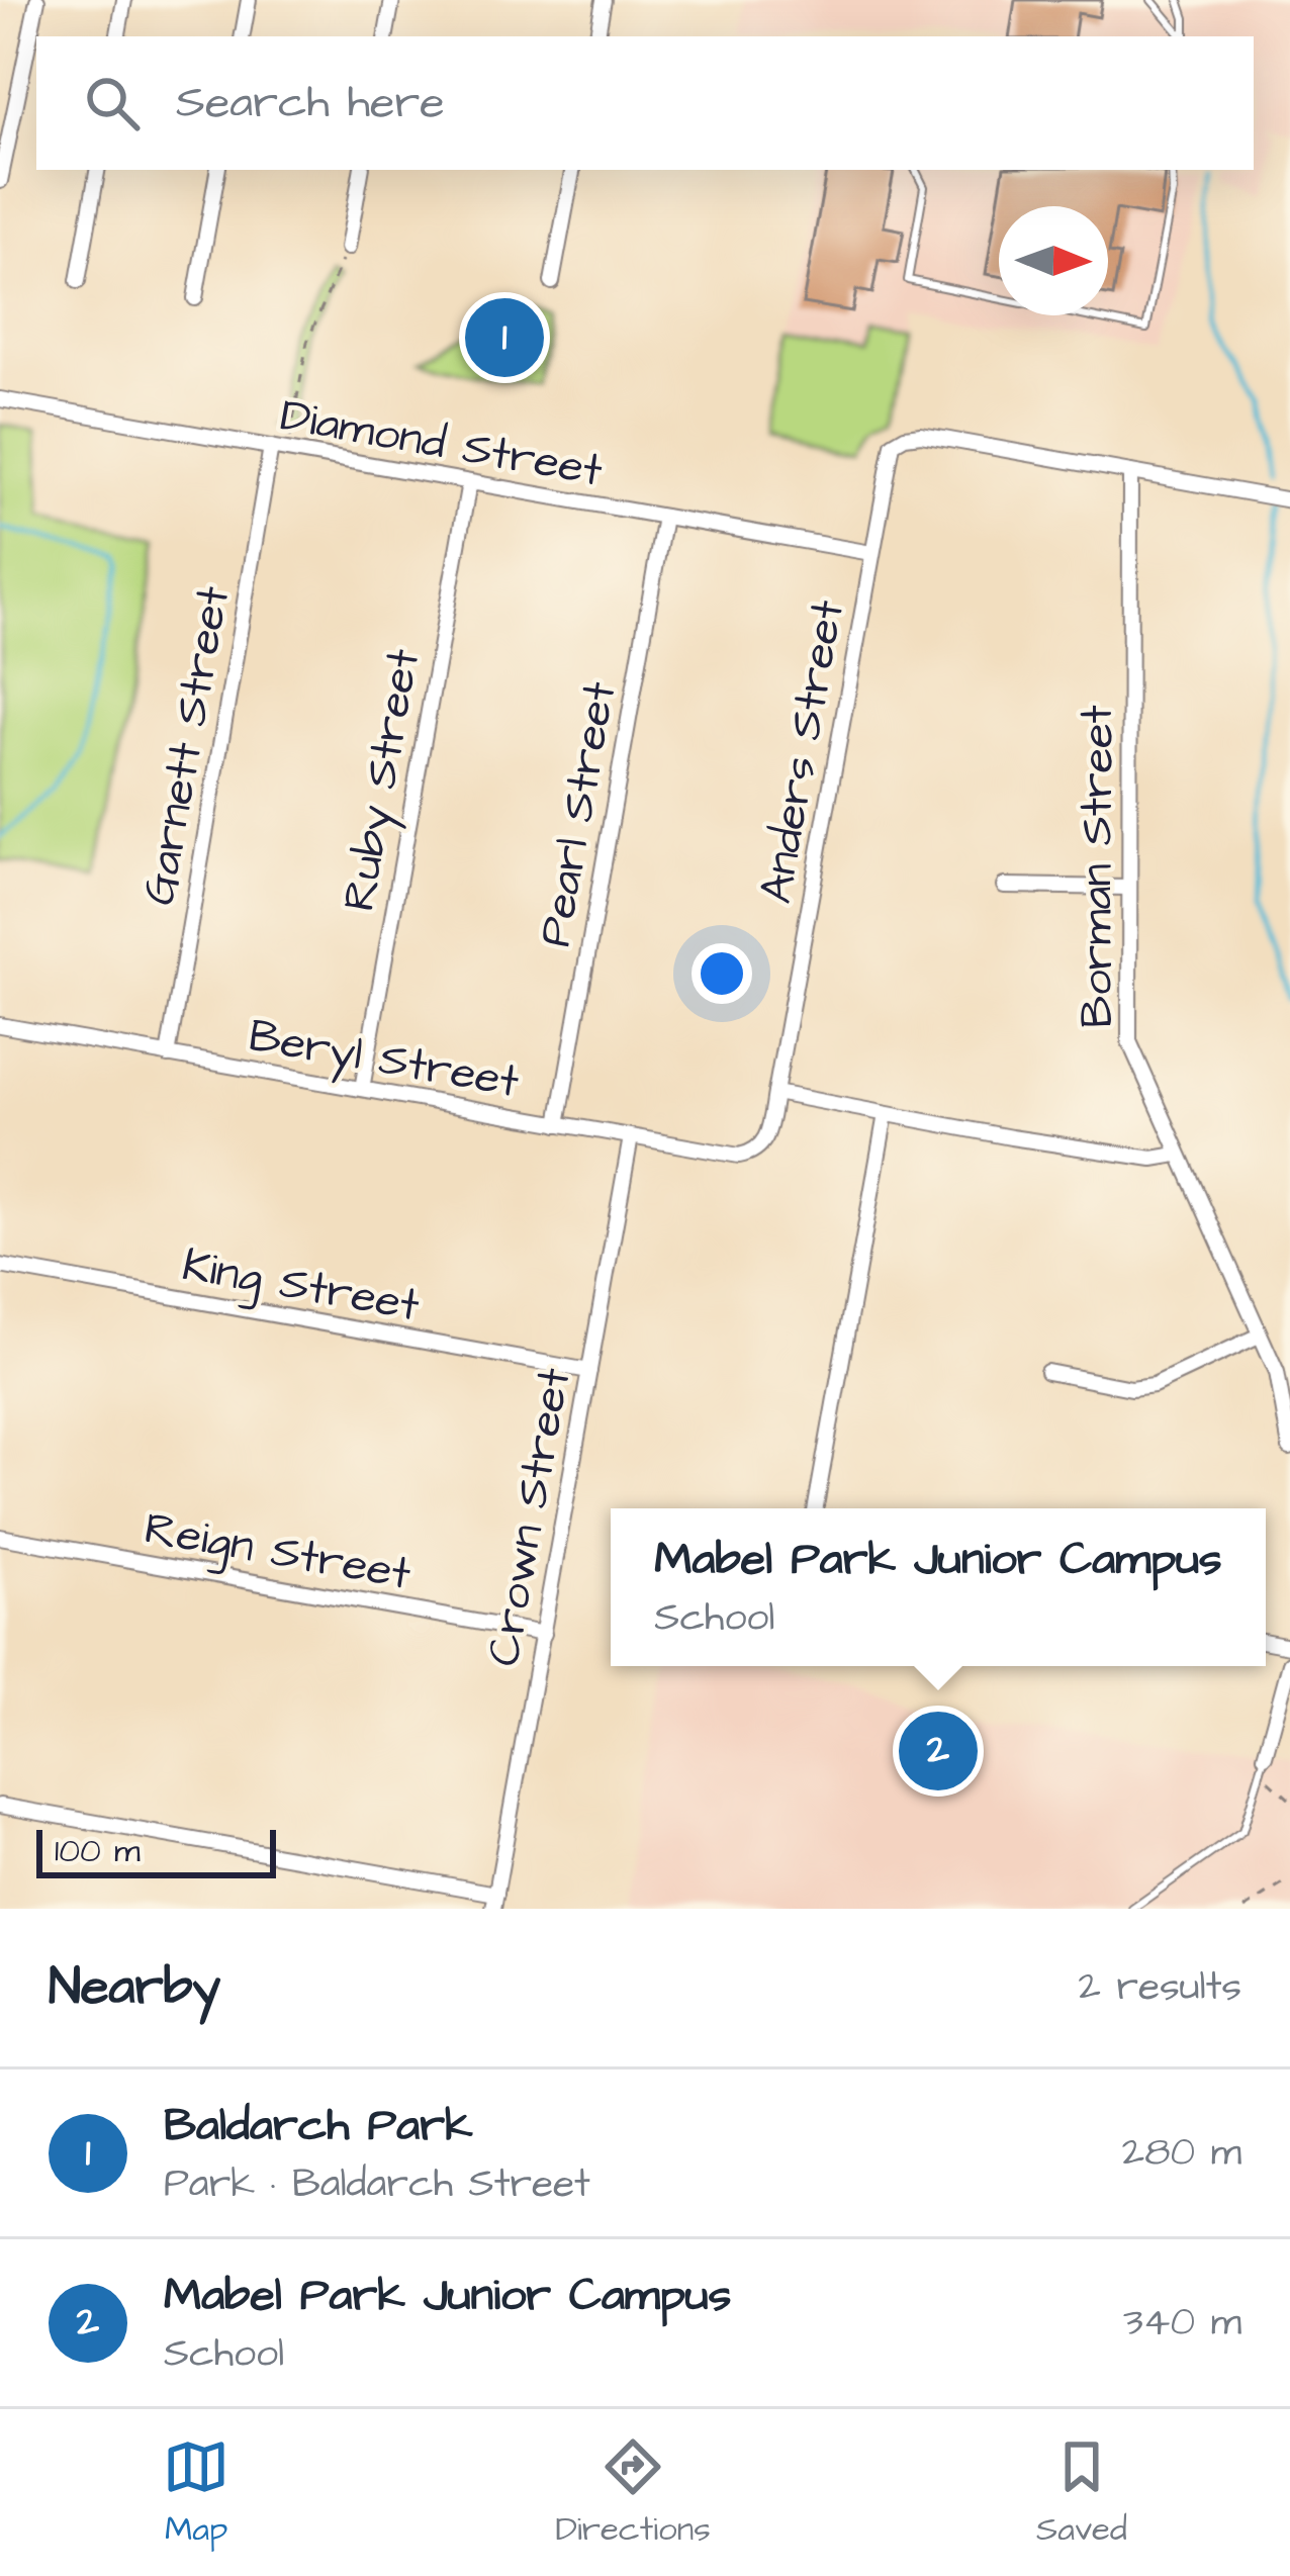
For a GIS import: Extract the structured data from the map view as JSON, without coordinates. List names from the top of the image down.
{
  "streets": {
    "street": [
      "Diamond Street",
      "Garnett Street",
      "Anders Street",
      "Ruby Street",
      "Pearl Street",
      "Borman Street",
      "Beryl Street",
      "King Street",
      "Crown Street",
      "Reign Street"
    ]
  },
  "crossings": [
    ["Diamond Street", "Garnett Street"],
    ["Diamond Street", "Anders Street"],
    ["Diamond Street", "Ruby Street"],
    ["Diamond Street", "Pearl Street"],
    ["Garnett Street", "Beryl Street"],
    ["Anders Street", "Borman Street"],
    ["Anders Street", "Beryl Street"],
    ["Ruby Street", "Beryl Street"],
    ["Pearl Street", "Beryl Street"],
    ["Beryl Street", "Crown Street"],
    ["King Street", "Crown Street"],
    ["Crown Street", "Reign Street"]
  ],
  "scale_bar": "100 m",
  "north": "right",
  "page": {
    "search": "Search here",
    "pins": ["1", "2"],
    "popup": ["Mabel Park Junior Campus", "School"],
    "scale": "100 m",
    "heading": ["Nearby", "2 results"],
    "list": [
      {
        "mark": "1",
        "name": "Baldarch Park",
        "note": "Park · Baldarch Street",
        "value": "280 m"
      },
      {
        "mark": "2",
        "name": "Mabel Park Junior Campus",
        "note": "School",
        "value": "340 m"
      }
    ],
    "nav": ["Map", "Directions", "Saved"]
  }
}
